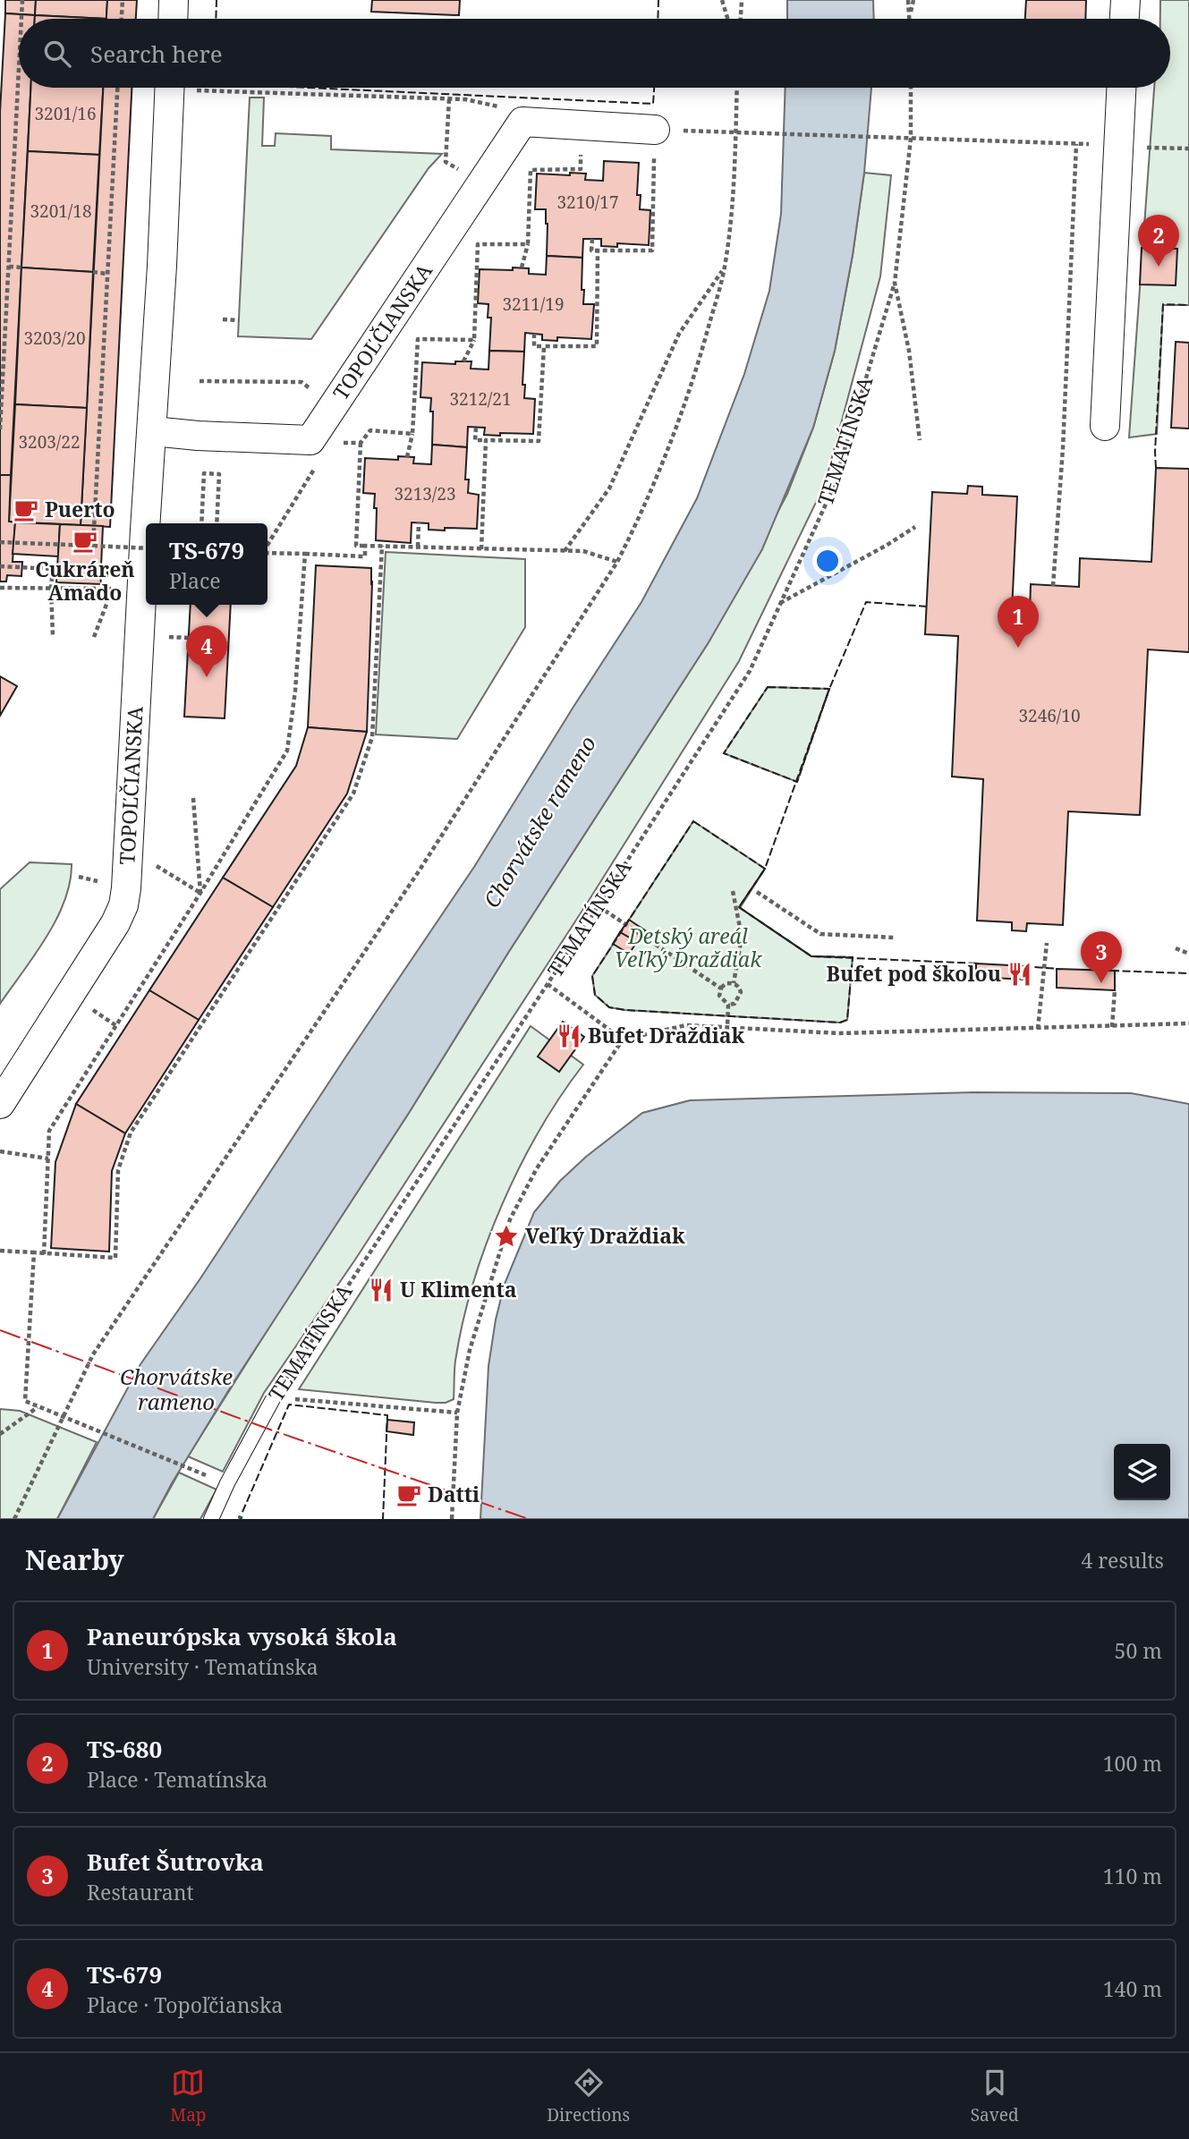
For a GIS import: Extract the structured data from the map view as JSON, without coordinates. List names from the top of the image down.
{
  "streets": {
    "street": ["TOPOĽČIANSKA"],
    "lane": ["TEMATÍNSKA"]
  },
  "water": ["Chorvátske rameno"],
  "parks": ["Detský areál Veľký Draždiak"],
  "places": {
    "cafe": ["Puerto", "Cukráreň Amado", "Datti"],
    "restaurant": ["Bufet pod školou", "Bufet Draždiak", "U Klimenta"],
    "place": ["Veľký Draždiak"]
  },
  "house_numbers": [
    "3201/16",
    "3210/17",
    "3201/18",
    "3211/19",
    "3203/20",
    "3212/21",
    "3203/22",
    "3213/23",
    "3246/10"
  ],
  "page": {
    "search": "Search here",
    "pins": [
      "2",
      "1",
      "4",
      "3"
    ],
    "popup": ["TS-679", "Place"],
    "heading": ["Nearby", "4 results"],
    "list": [
      {
        "mark": "1",
        "name": "Paneurópska vysoká škola",
        "note": "University · Tematínska",
        "value": "50 m"
      },
      {
        "mark": "2",
        "name": "TS-680",
        "note": "Place · Tematínska",
        "value": "100 m"
      },
      {
        "mark": "3",
        "name": "Bufet Šutrovka",
        "note": "Restaurant",
        "value": "110 m"
      },
      {
        "mark": "4",
        "name": "TS-679",
        "note": "Place · Topoľčianska",
        "value": "140 m"
      }
    ],
    "nav": ["Map", "Directions", "Saved"]
  }
}
